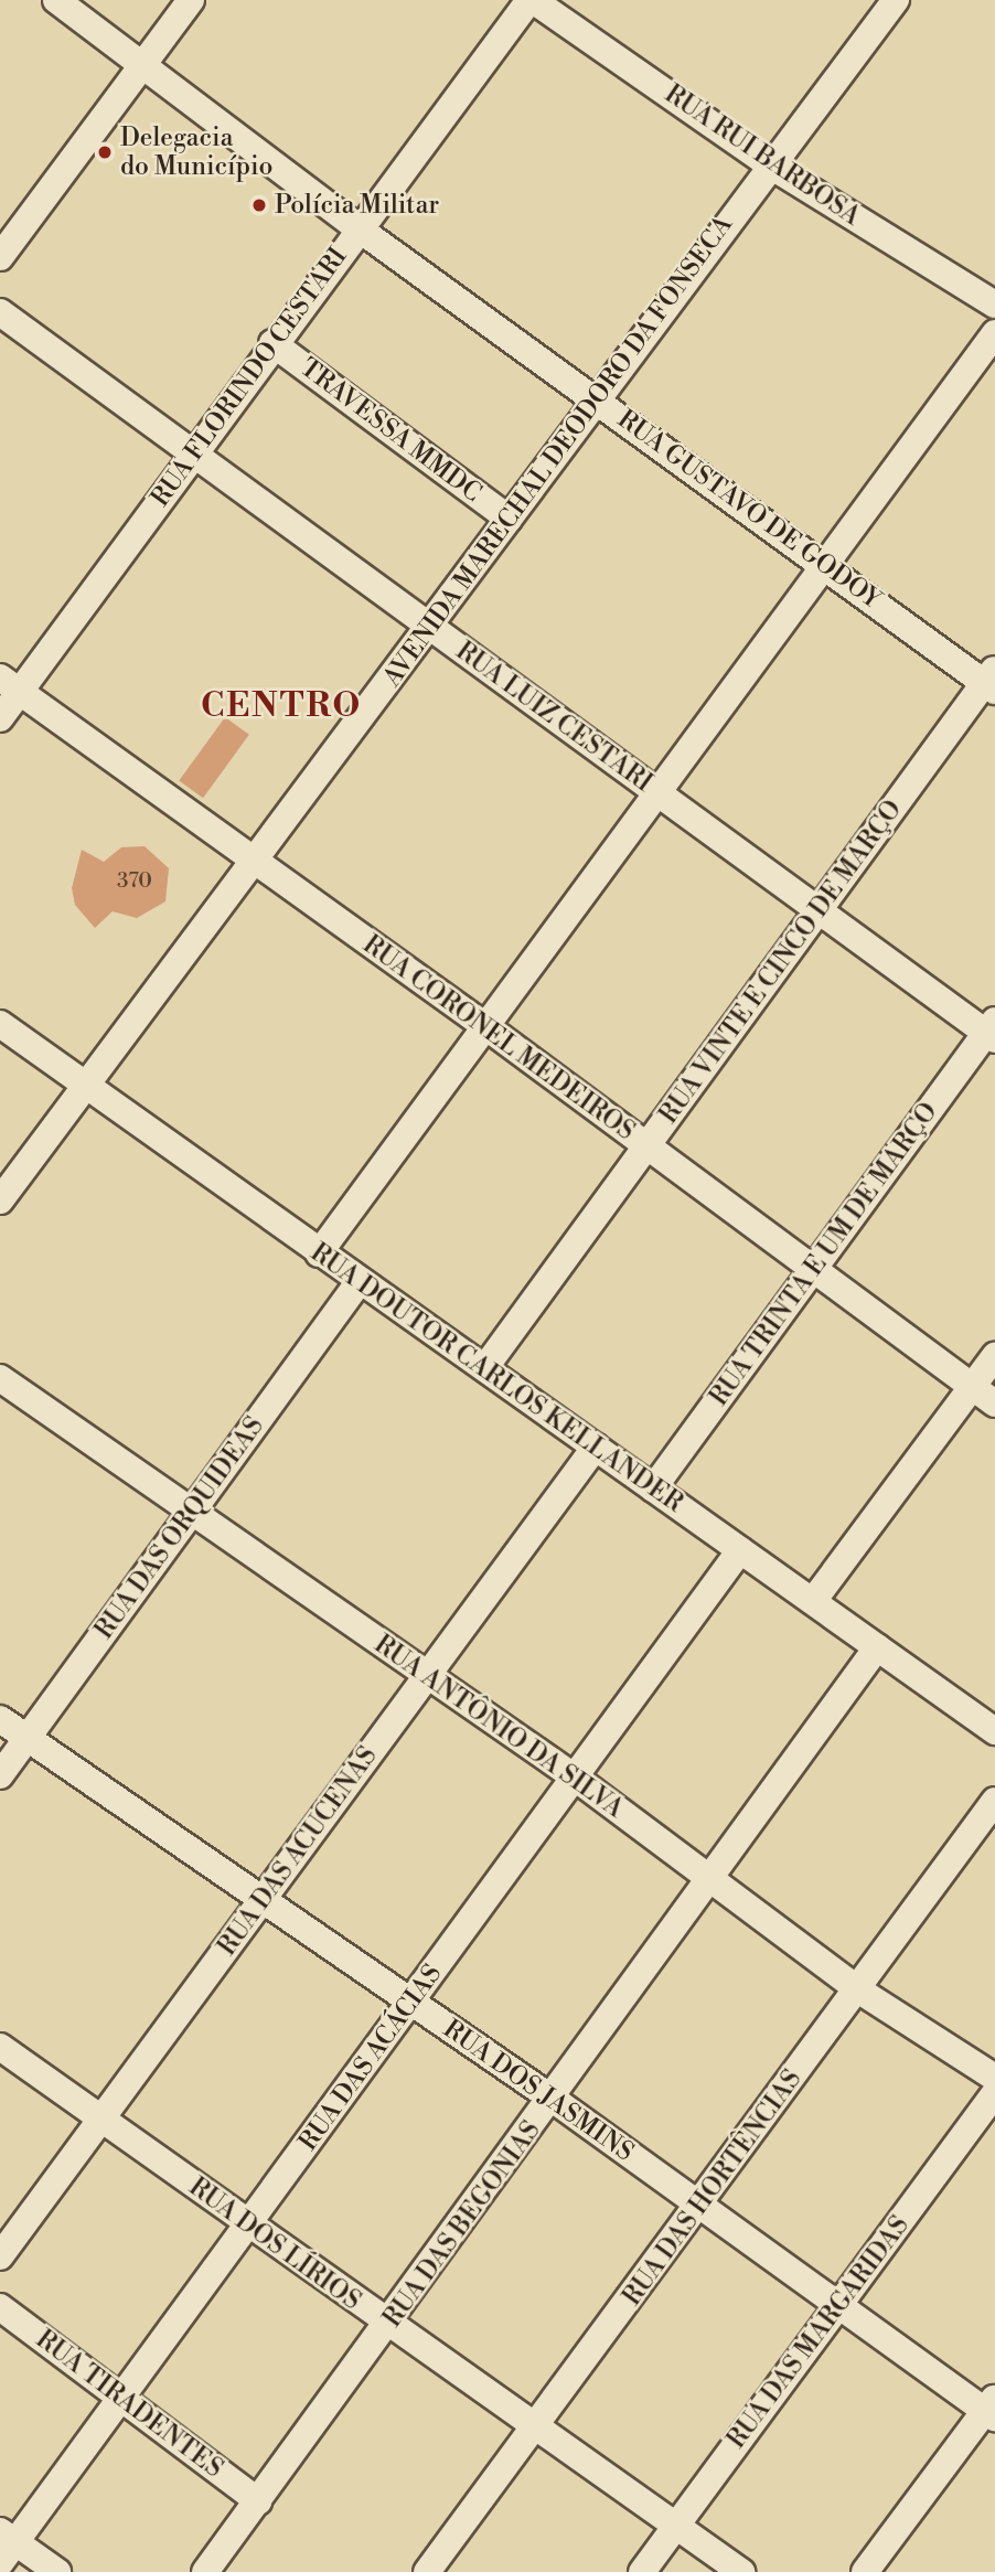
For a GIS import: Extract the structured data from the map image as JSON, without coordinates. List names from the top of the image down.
{
  "streets": {
    "street": [
      "RUA RUI BARBOSA",
      "RUA FLORINDO CESTARI",
      "TRAVESSA MMDC",
      "AVENIDA MARECHAL DEODORO DA FONSECA",
      "RUA GUSTAVO DE GODOY",
      "RUA LUIZ CESTARI",
      "RUA VINTE E CINCO DE MARÇO",
      "RUA CORONEL MEDEIROS",
      "RUA TRINTA E UM DE MARÇO",
      "RUA DOUTOR CARLOS KELLANDER",
      "RUA DAS ORQUIDEAS",
      "RUA ANTÔNIO DA SILVA",
      "RUA DAS ACUCENAS",
      "RUA DAS ACÁCIAS",
      "RUA DOS JASMINS",
      "RUA DAS HORTÊNCIAS",
      "RUA DAS BEGONIAS",
      "RUA DOS LÍRIOS",
      "RUA DAS MARGARIDAS",
      "RUA TIRADENTES"
    ]
  },
  "crossings": [
    ["RUA RUI BARBOSA", "RUA FLORINDO CESTARI"],
    ["RUA RUI BARBOSA", "AVENIDA MARECHAL DEODORO DA FONSECA"],
    ["RUA FLORINDO CESTARI", "TRAVESSA MMDC"],
    ["RUA FLORINDO CESTARI", "RUA GUSTAVO DE GODOY"],
    ["RUA FLORINDO CESTARI", "RUA LUIZ CESTARI"],
    ["RUA FLORINDO CESTARI", "RUA CORONEL MEDEIROS"],
    ["TRAVESSA MMDC", "AVENIDA MARECHAL DEODORO DA FONSECA"],
    ["AVENIDA MARECHAL DEODORO DA FONSECA", "RUA GUSTAVO DE GODOY"],
    ["AVENIDA MARECHAL DEODORO DA FONSECA", "RUA LUIZ CESTARI"],
    ["AVENIDA MARECHAL DEODORO DA FONSECA", "RUA CORONEL MEDEIROS"],
    ["AVENIDA MARECHAL DEODORO DA FONSECA", "RUA DOUTOR CARLOS KELLANDER"],
    ["RUA GUSTAVO DE GODOY", "RUA VINTE E CINCO DE MARÇO"],
    ["RUA LUIZ CESTARI", "RUA VINTE E CINCO DE MARÇO"],
    ["RUA LUIZ CESTARI", "RUA TRINTA E UM DE MARÇO"],
    ["RUA VINTE E CINCO DE MARÇO", "RUA CORONEL MEDEIROS"],
    ["RUA VINTE E CINCO DE MARÇO", "RUA DOUTOR CARLOS KELLANDER"],
    ["RUA CORONEL MEDEIROS", "RUA TRINTA E UM DE MARÇO"],
    ["RUA TRINTA E UM DE MARÇO", "RUA DOUTOR CARLOS KELLANDER"],
    ["RUA DOUTOR CARLOS KELLANDER", "RUA DAS ORQUIDEAS"],
    ["RUA DOUTOR CARLOS KELLANDER", "RUA DAS ACUCENAS"],
    ["RUA DOUTOR CARLOS KELLANDER", "RUA DAS ACÁCIAS"],
    ["RUA DOUTOR CARLOS KELLANDER", "RUA DAS BEGONIAS"],
    ["RUA DAS ORQUIDEAS", "RUA ANTÔNIO DA SILVA"],
    ["RUA DAS ORQUIDEAS", "RUA DOS JASMINS"],
    ["RUA ANTÔNIO DA SILVA", "RUA DAS ACUCENAS"],
    ["RUA ANTÔNIO DA SILVA", "RUA DAS ACÁCIAS"],
    ["RUA ANTÔNIO DA SILVA", "RUA DAS HORTÊNCIAS"],
    ["RUA ANTÔNIO DA SILVA", "RUA DAS BEGONIAS"],
    ["RUA DAS ACUCENAS", "RUA DOS JASMINS"],
    ["RUA DAS ACUCENAS", "RUA DOS LÍRIOS"],
    ["RUA DAS ACÁCIAS", "RUA DOS JASMINS"],
    ["RUA DAS ACÁCIAS", "RUA DOS LÍRIOS"],
    ["RUA DAS ACÁCIAS", "RUA TIRADENTES"],
    ["RUA DOS JASMINS", "RUA DAS HORTÊNCIAS"],
    ["RUA DOS JASMINS", "RUA DAS BEGONIAS"],
    ["RUA DOS JASMINS", "RUA DAS MARGARIDAS"],
    ["RUA DAS HORTÊNCIAS", "RUA DOS LÍRIOS"],
    ["RUA DAS BEGONIAS", "RUA DOS LÍRIOS"],
    ["RUA DAS BEGONIAS", "RUA TIRADENTES"],
    ["RUA DOS LÍRIOS", "RUA DAS MARGARIDAS"]
  ],
  "districts": ["CENTRO"],
  "places": ["Delegacia do Município", "Polícia Militar"],
  "house_numbers": ["370"]
}
